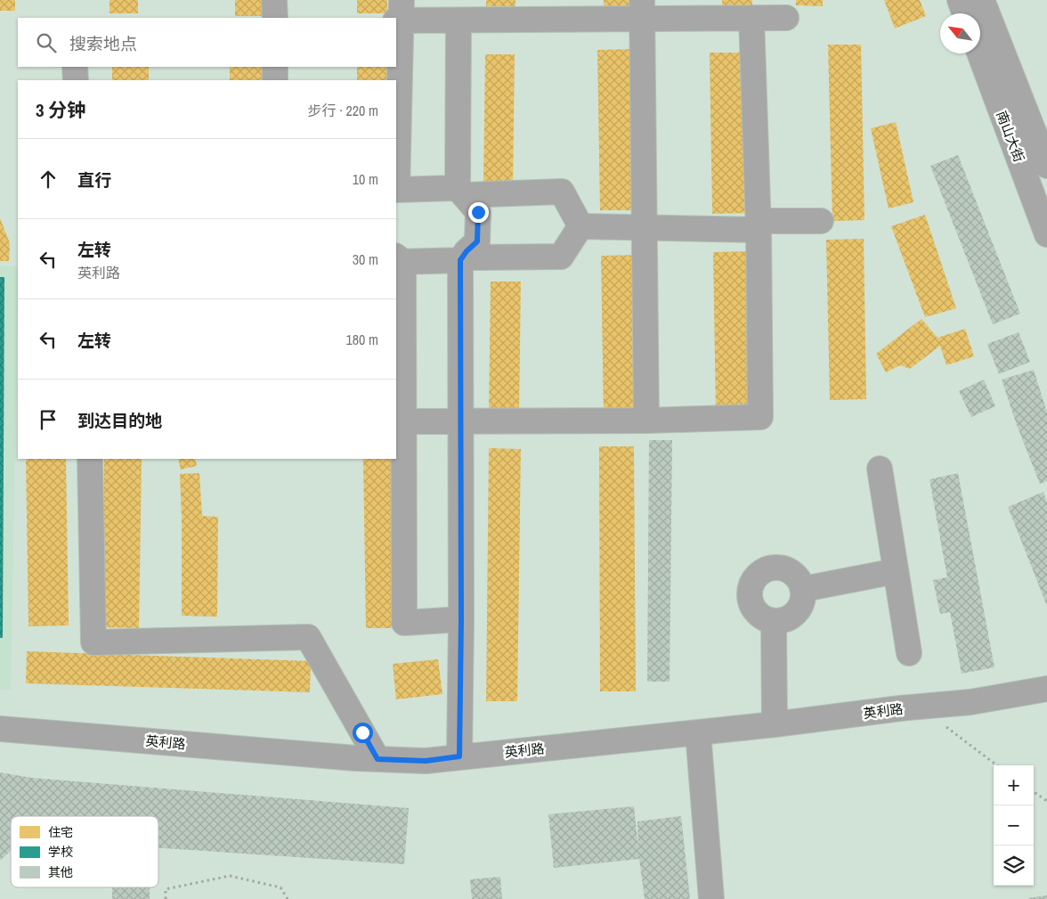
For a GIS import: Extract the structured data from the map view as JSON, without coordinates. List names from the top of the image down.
{
  "streets": {
    "street": ["南山大街", "英利路"]
  },
  "legend": ["住宅", "学校", "其他"],
  "north": "top left",
  "page": {
    "search": "搜索地点",
    "heading": ["3 分钟", "步行 · 220 m"],
    "list": [
      ["直行", "10 m"],
      ["左转", "英利路", "30 m"],
      ["左转", "180 m"],
      "到达目的地"
    ],
    "map_buttons": ["+", "−"]
  }
}
